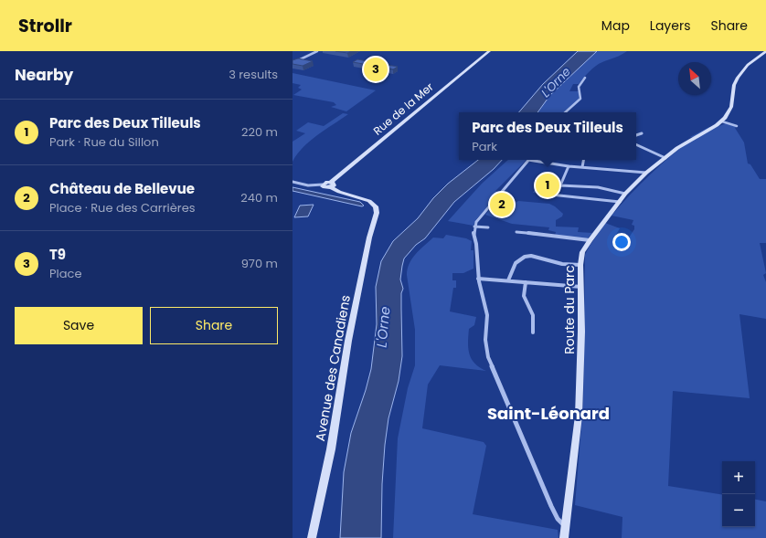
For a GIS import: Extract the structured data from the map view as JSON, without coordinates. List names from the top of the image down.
{
  "streets": {
    "street": ["Rue de la Mer", "Route du Parc", "Avenue des Canadiens"]
  },
  "crossings": [
    ["Rue de la Mer", "Avenue des Canadiens"]
  ],
  "districts": ["Saint-Léonard"],
  "water": ["L'Orne"],
  "north": "top left",
  "page": {
    "header": "Strollr",
    "nav": ["Map", "Layers", "Share"],
    "heading": ["Nearby", "3 results"],
    "pins": ["3", "1", "2"],
    "list": [
      {
        "mark": "1",
        "name": "Parc des Deux Tilleuls",
        "note": "Park · Rue du Sillon",
        "value": "220 m"
      },
      {
        "mark": "2",
        "name": "Château de Bellevue",
        "note": "Place · Rue des Carrières",
        "value": "240 m"
      },
      {
        "mark": "3",
        "name": "T9",
        "note": "Place",
        "value": "970 m"
      }
    ],
    "popup": ["Parc des Deux Tilleuls", "Park"],
    "buttons": ["Save", "Share"],
    "map_buttons": ["+", "−"]
  }
}
